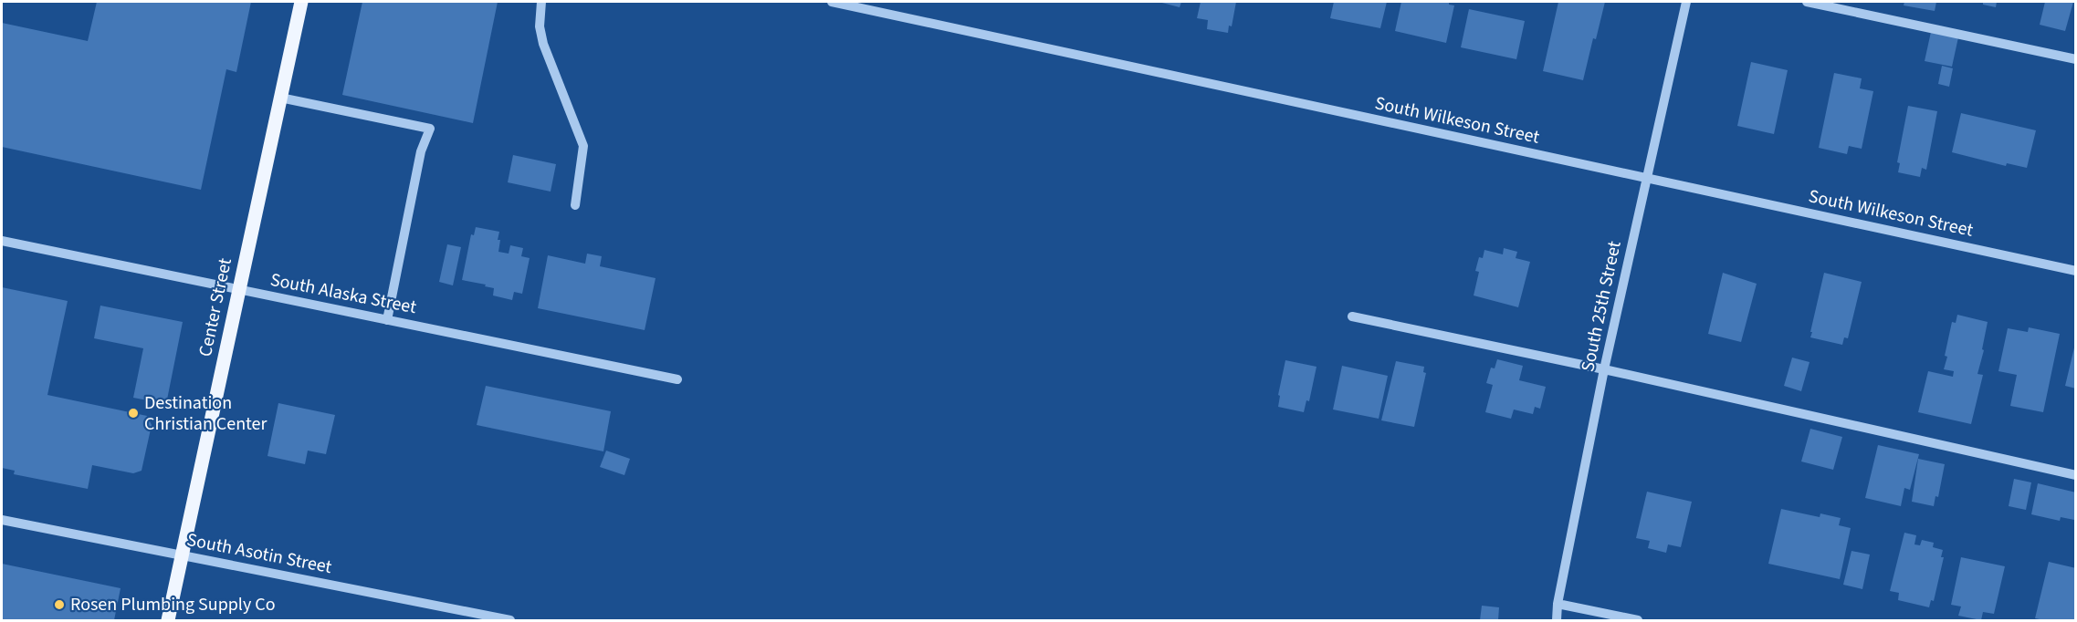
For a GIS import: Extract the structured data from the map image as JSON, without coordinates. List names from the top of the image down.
{
  "streets": {
    "main road": ["Center Street"],
    "street": [
      "South Wilkeson Street",
      "South Alaska Street",
      "South 25th Street",
      "South Asotin Street"
    ]
  },
  "crossings": [
    ["South Wilkeson Street", "South 25th Street"],
    ["South Alaska Street", "Center Street"],
    ["Center Street", "South Asotin Street"]
  ],
  "places": ["Destination Christian Center", "Rosen Plumbing Supply Co"]
}
